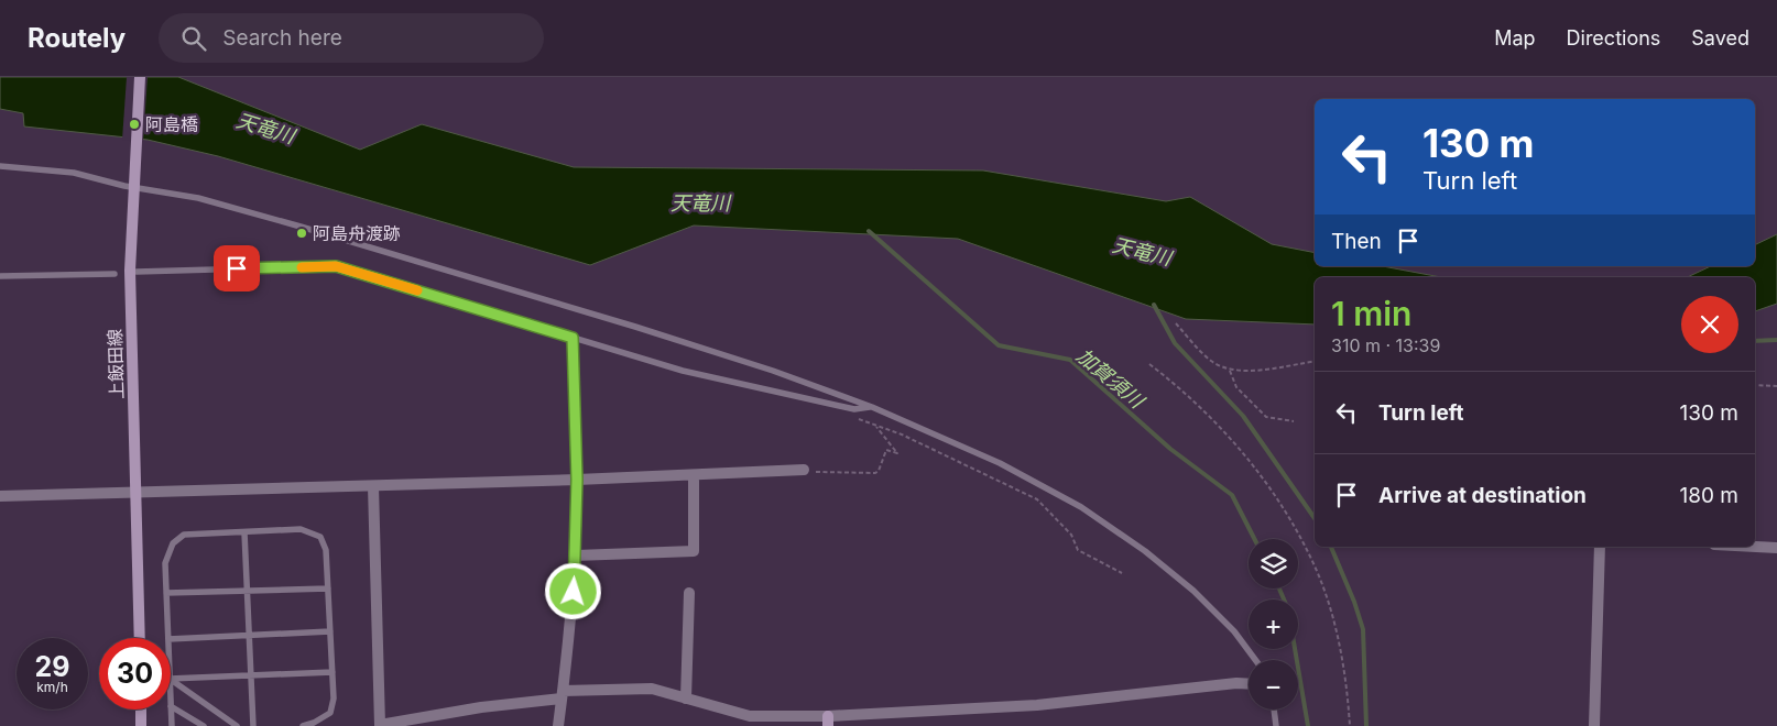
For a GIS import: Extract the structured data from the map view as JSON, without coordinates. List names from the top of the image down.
{
  "streets": {
    "main road": ["上飯田線"]
  },
  "water": ["天竜川", "加賀須川"],
  "places": ["阿島橋", "阿島舟渡跡"],
  "page": {
    "header": "Routely",
    "search": "Search here",
    "nav": ["Map", "Directions", "Saved"],
    "turn": ["130 m", "Turn left"],
    "then": "Then",
    "heading": ["1 min", "310 m · 13:39"],
    "list": [
      {
        "name": "Turn left",
        "value": "130 m"
      },
      {
        "name": "Arrive at destination",
        "value": "180 m"
      }
    ],
    "map_buttons": ["+", "−"],
    "speed": "29 km/h",
    "limit": "30"
  }
}
